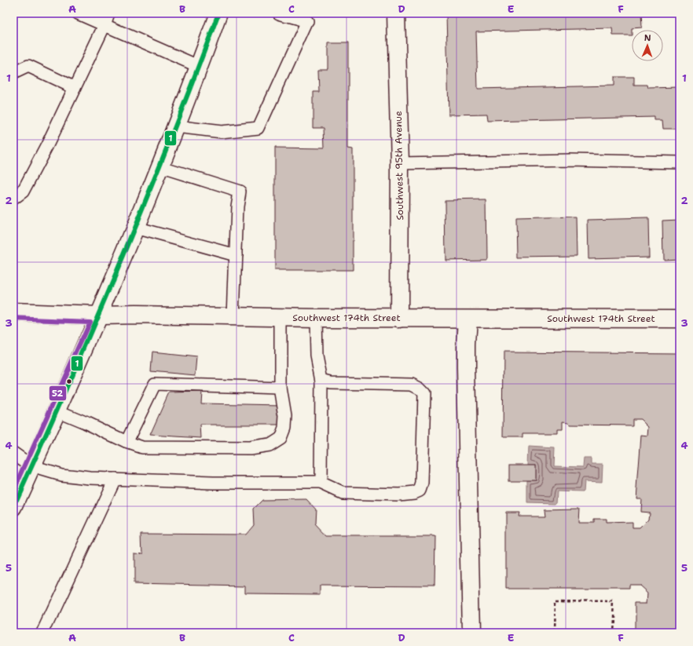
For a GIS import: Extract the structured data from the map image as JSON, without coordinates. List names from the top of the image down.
{
  "streets": {
    "main road": ["Southwest 95th Avenue", "Southwest 174th Street"]
  },
  "crossings": [
    ["Southwest 95th Avenue", "Southwest 174th Street"]
  ],
  "lines": ["transit line 1", "transit line 52"],
  "north": "top",
  "grid": {
    "columns": [
      "A",
      "B",
      "C",
      "D",
      "E",
      "F"
    ],
    "rows": [
      "1",
      "2",
      "3",
      "4",
      "5"
    ]
  }
}
